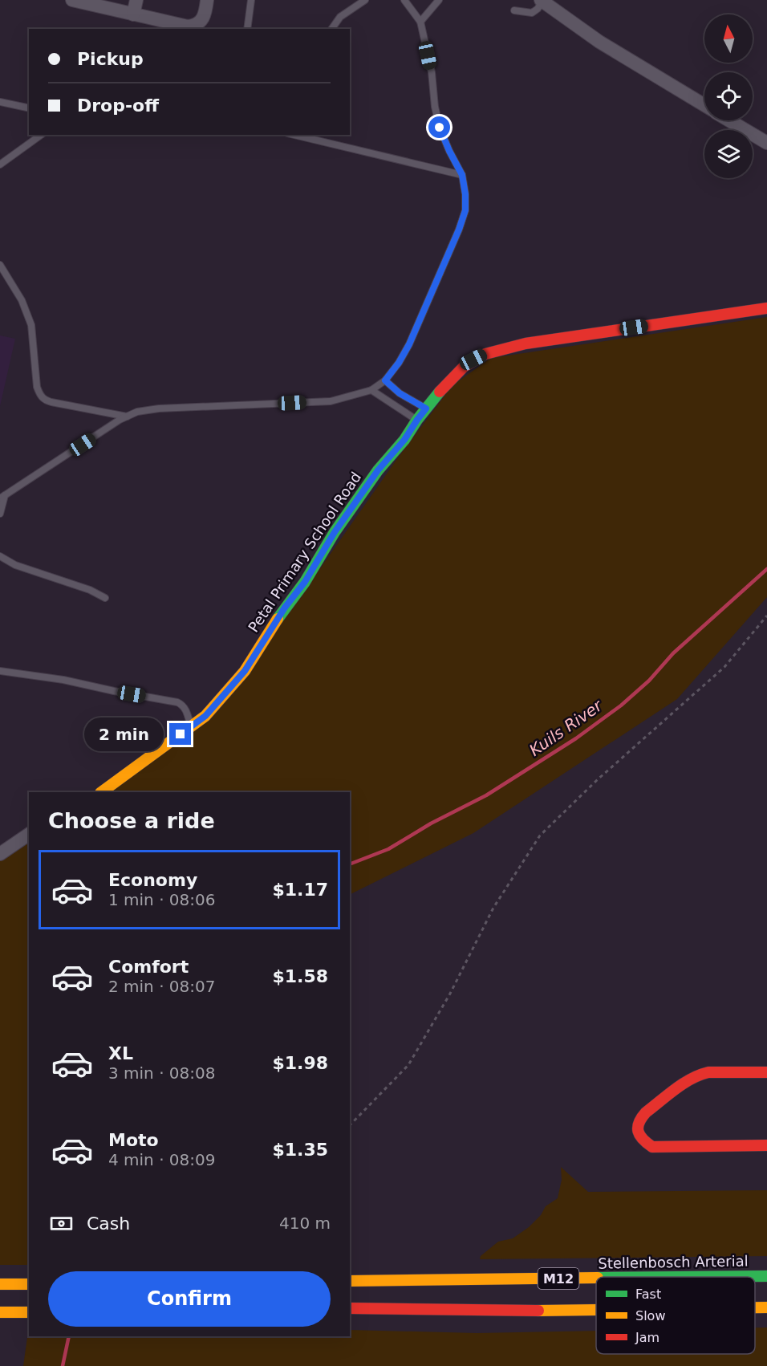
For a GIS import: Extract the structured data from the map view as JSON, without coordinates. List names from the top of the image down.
{
  "streets": {
    "street": ["Petal Primary School Road", "Stellenbosch Arterial", "M12"]
  },
  "water": ["Kuils River"],
  "legend": ["Fast", "Slow", "Jam"],
  "north": "top",
  "page": {
    "banner": ["Pickup", "Drop-off"],
    "bubble": "2 min",
    "heading": "Choose a ride",
    "list": [
      {
        "name": "Economy",
        "note": "1 min · 08:06",
        "value": "$1.17"
      },
      {
        "name": "Comfort",
        "note": "2 min · 08:07",
        "value": "$1.58"
      },
      {
        "name": "XL",
        "note": "3 min · 08:08",
        "value": "$1.98"
      },
      {
        "name": "Moto",
        "note": "4 min · 08:09",
        "value": "$1.35"
      }
    ],
    "pay": ["Cash", "410 m"],
    "buttons": "Confirm"
  }
}
